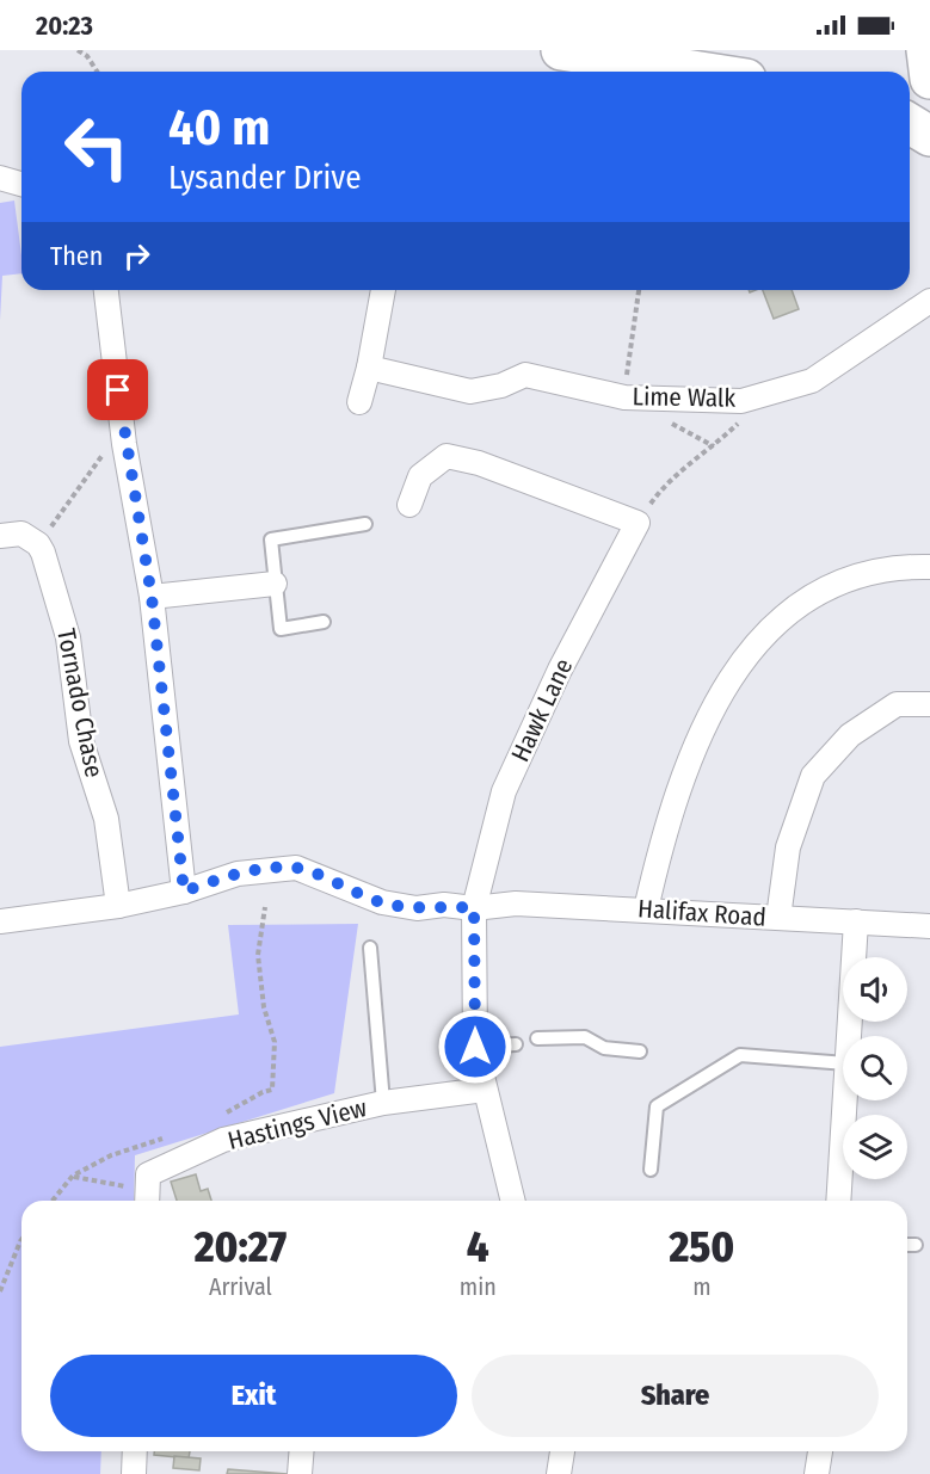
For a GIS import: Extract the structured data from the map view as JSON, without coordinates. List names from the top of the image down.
{
  "streets": {
    "street": [
      "Lime Walk",
      "Tornado Chase",
      "Hawk Lane",
      "Halifax Road",
      "Hastings View"
    ]
  },
  "crossings": [
    ["Tornado Chase", "Halifax Road"],
    ["Hawk Lane", "Halifax Road"],
    ["Hawk Lane", "Hastings View"]
  ],
  "page": {
    "status": "20:23",
    "turn": ["40 m", "Lysander Drive"],
    "then": "Then",
    "eta": [
      "20:27",
      "Arrival",
      "4",
      "min",
      "250",
      "m"
    ],
    "buttons": ["Exit", "Share"]
  }
}
